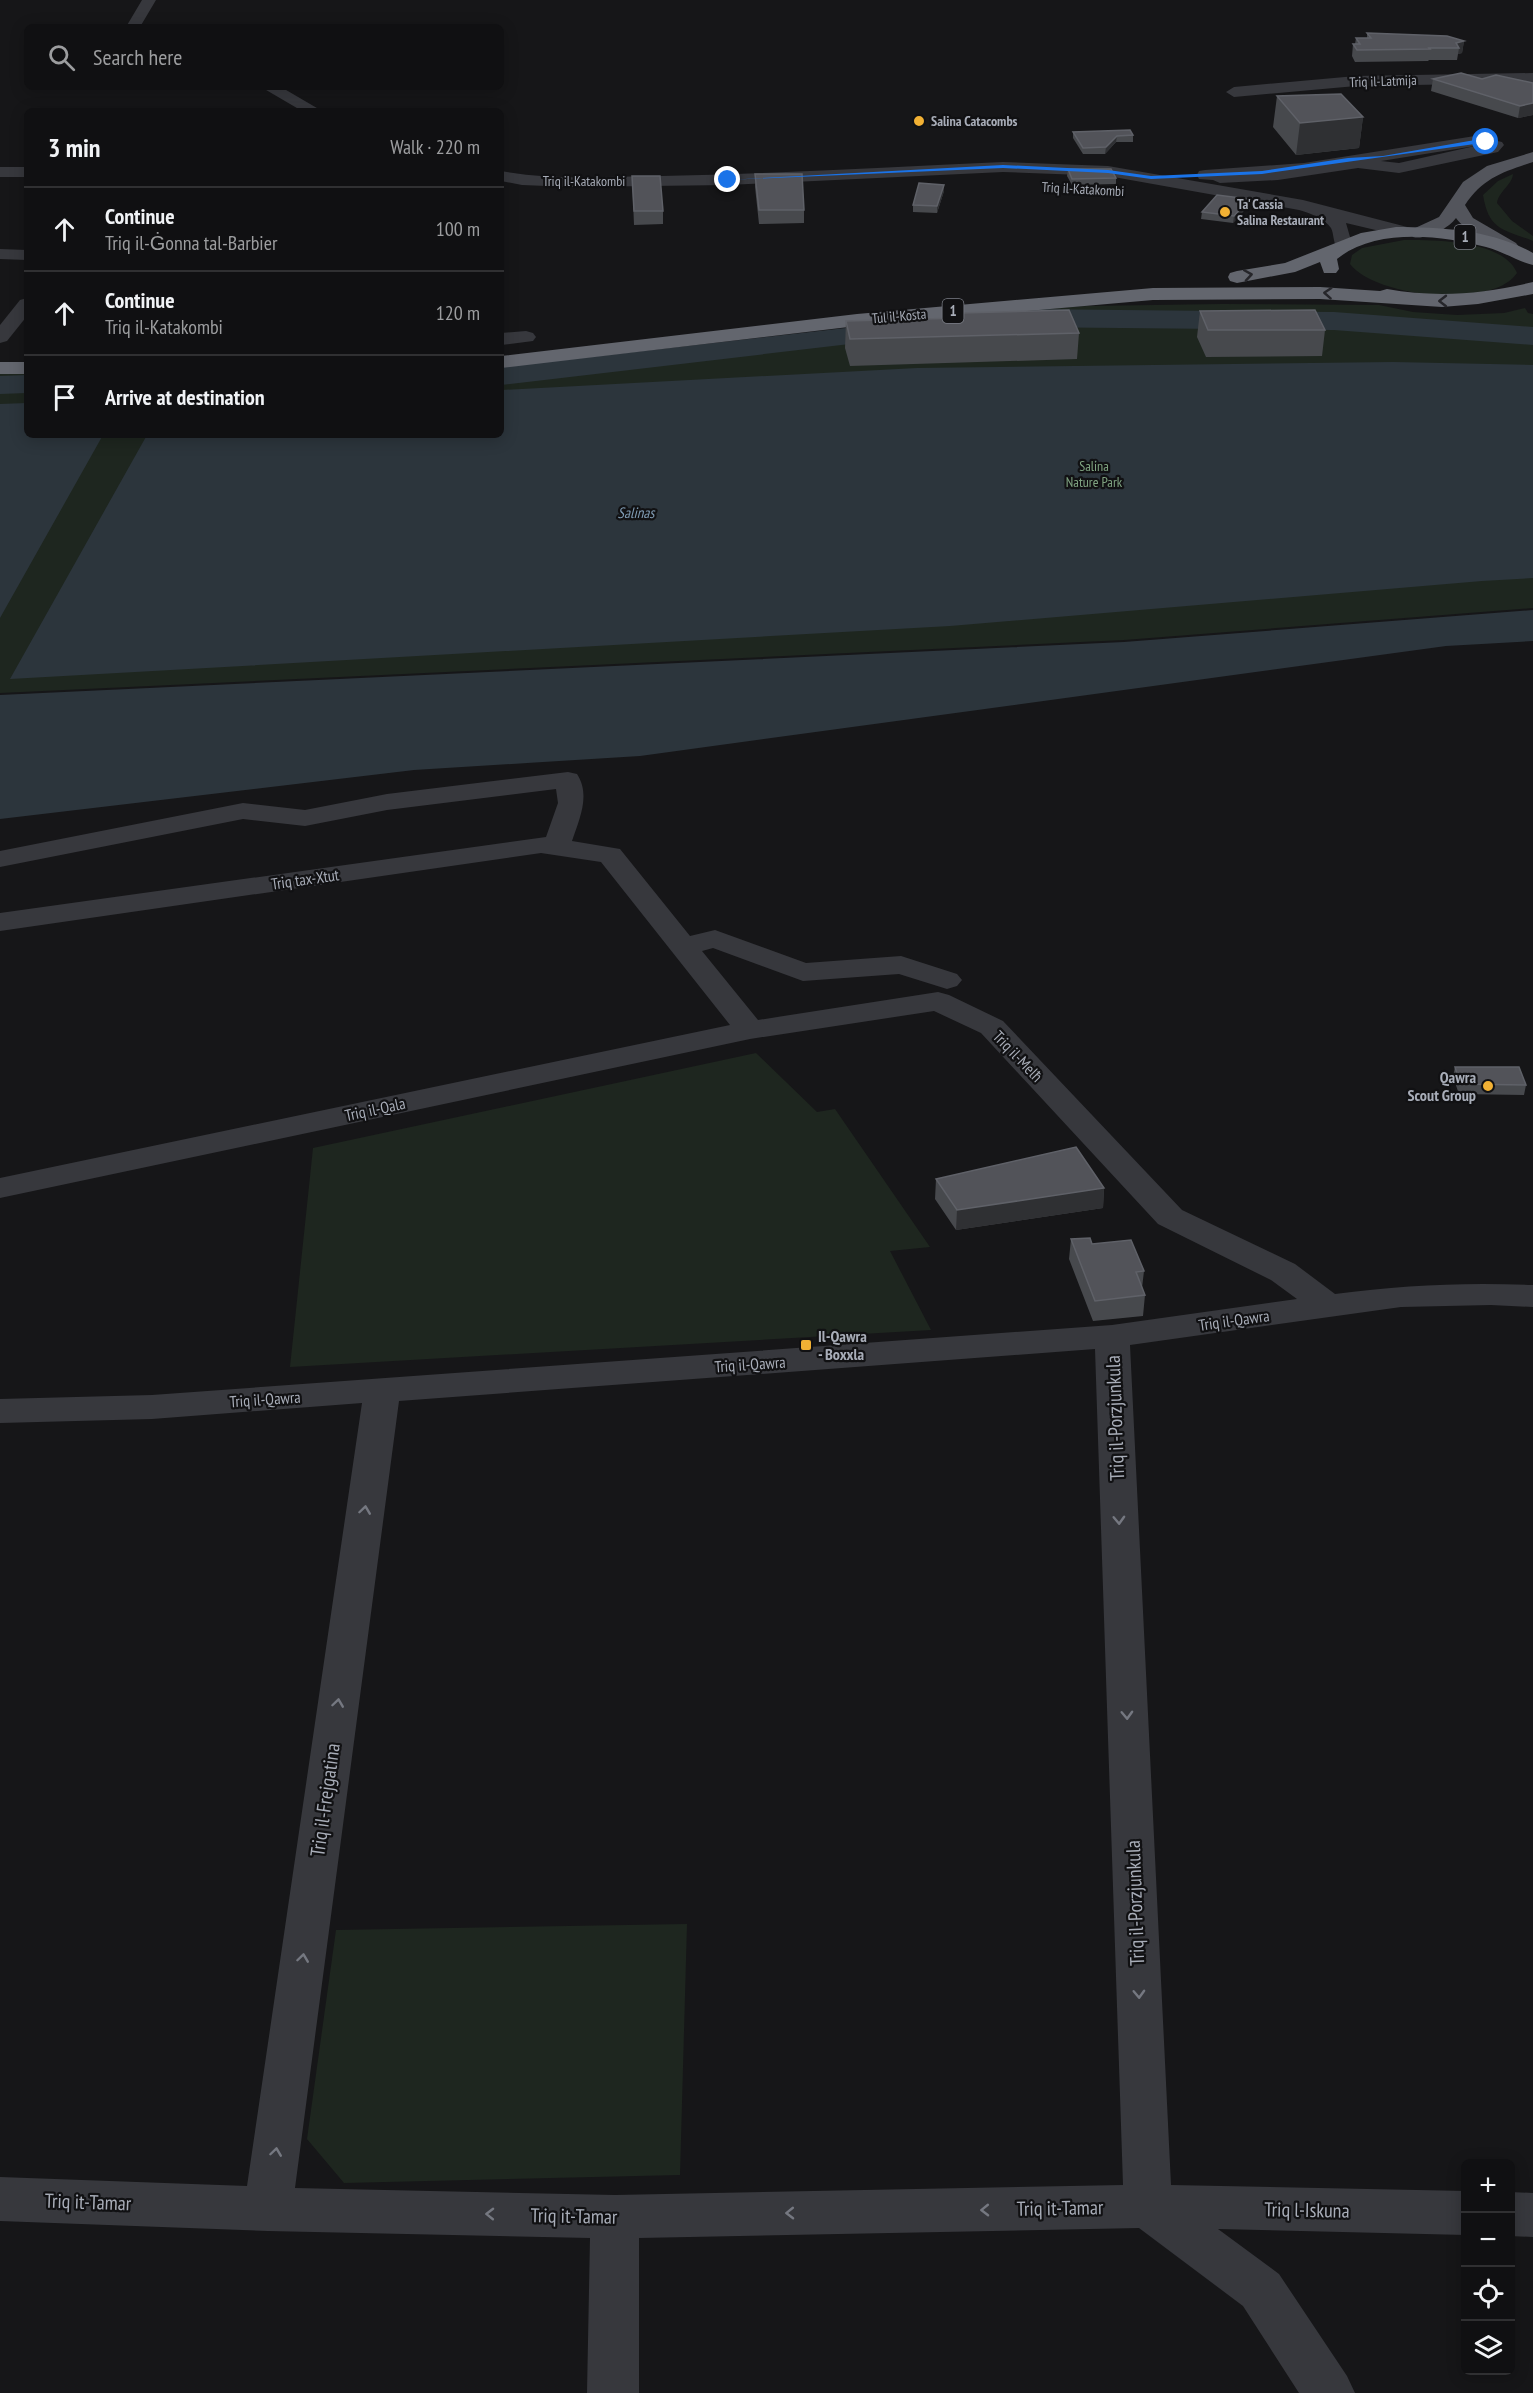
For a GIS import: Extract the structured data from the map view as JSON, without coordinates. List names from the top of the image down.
{
  "streets": {
    "highway": ["1", "Tul il-Kosta"],
    "street": [
      "Triq il-Latmija",
      "Triq il-Katakombi",
      "Triq tax-Xtut",
      "Triq il-Melħ",
      "Triq il-Qala",
      "Triq il-Qawra",
      "Triq il-Porzjunkula",
      "Triq il-Frejgatina",
      "Triq it-Tamar",
      "Triq l-Iskuna"
    ]
  },
  "crossings": [
    ["Triq il-Katakombi", "1"],
    ["1", "Tul il-Kosta"],
    ["Triq il-Melħ", "Triq il-Qawra"],
    ["Triq il-Qawra", "Triq il-Porzjunkula"],
    ["Triq il-Qawra", "Triq il-Frejgatina"],
    ["Triq il-Porzjunkula", "Triq it-Tamar"],
    ["Triq il-Porzjunkula", "Triq l-Iskuna"],
    ["Triq il-Frejgatina", "Triq it-Tamar"],
    ["Triq it-Tamar", "Triq l-Iskuna"]
  ],
  "one_way": ["Triq il-Porzjunkula", "Triq il-Frejgatina", "Triq it-Tamar"],
  "water": ["Salinas"],
  "parks": ["Salina Nature Park"],
  "places": {
    "other": ["Salina Catacombs", "Ta' Cassia Salina Restaurant", "Qawra Scout Group"],
    "transit": ["Il-Qawra - Boxxla"]
  },
  "page": {
    "search": "Search here",
    "heading": ["3 min", "Walk · 220 m"],
    "list": [
      ["Continue", "Triq il-Ġonna tal-Barbier", "100 m"],
      ["Continue", "Triq il-Katakombi", "120 m"],
      "Arrive at destination"
    ],
    "map_buttons": ["+", "−"]
  }
}
